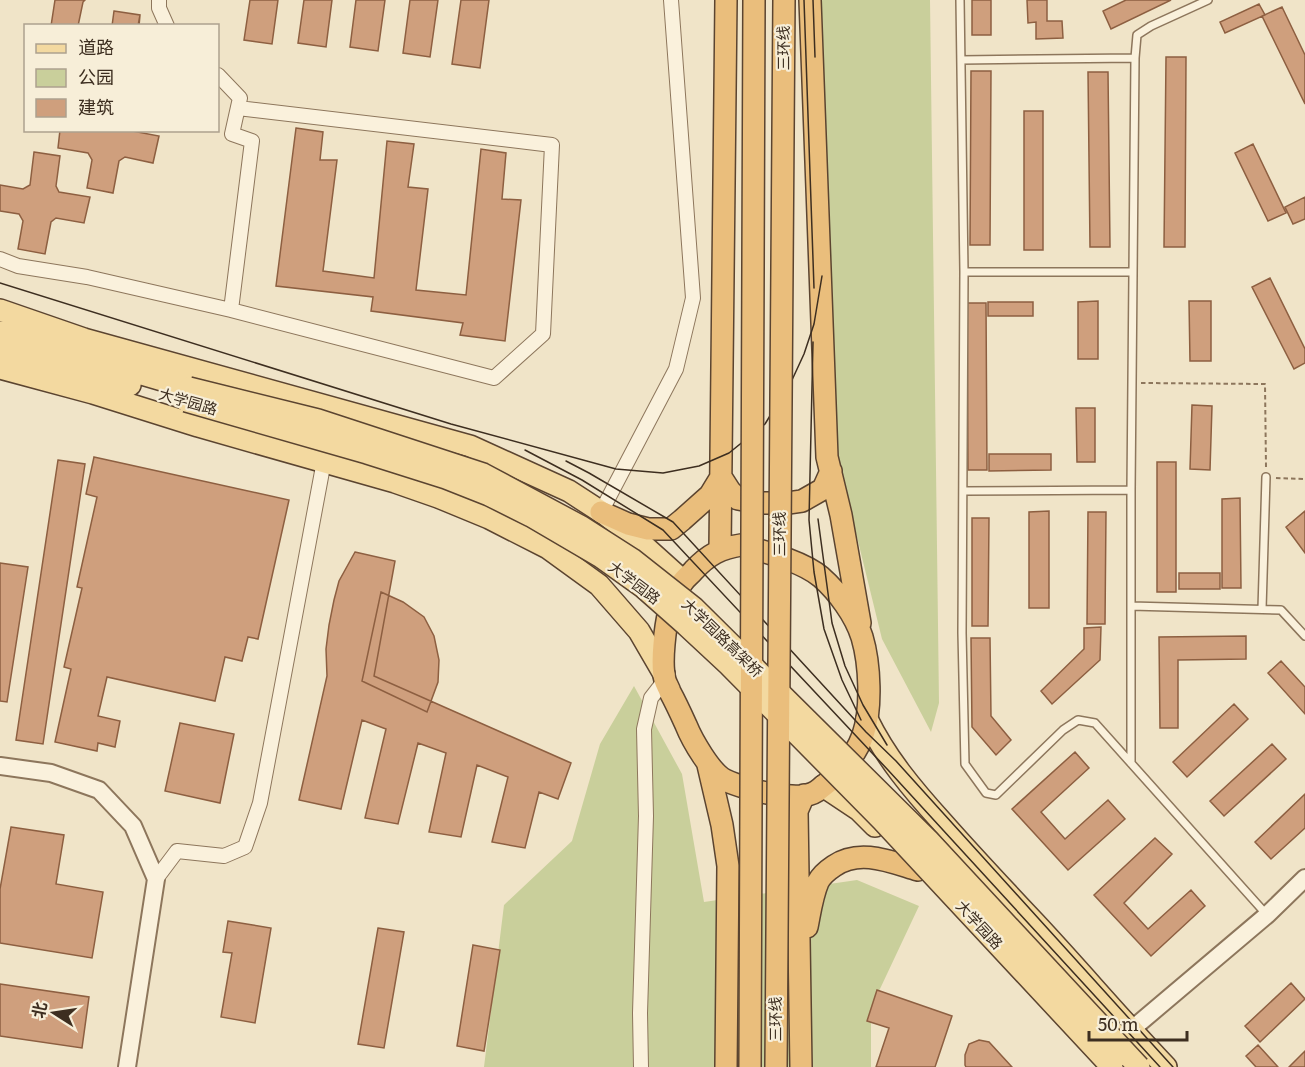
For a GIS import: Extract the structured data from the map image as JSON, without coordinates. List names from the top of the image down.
{
  "streets": {
    "highway": ["三环线"],
    "main road": ["大学园路", "大学园路高架桥"]
  },
  "crossings": [
    ["大学园路", "大学园路高架桥"]
  ],
  "legend": ["道路", "公园", "建筑"],
  "scale_bar": "50 m",
  "north": "left"
}
